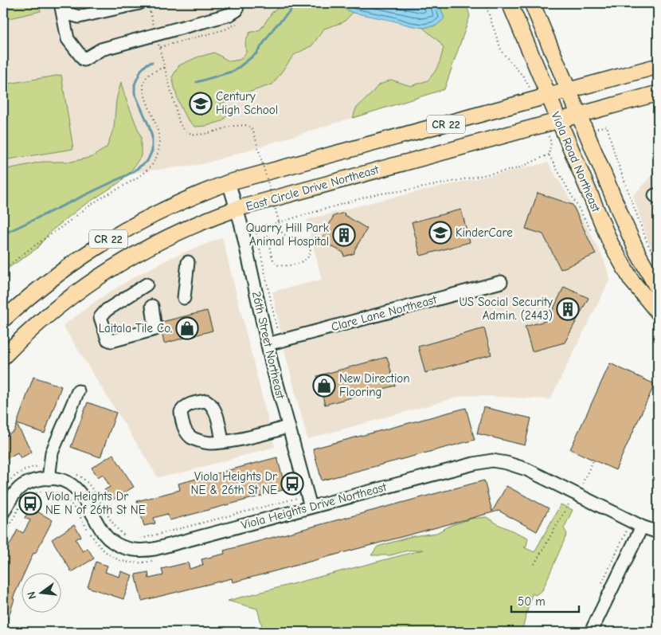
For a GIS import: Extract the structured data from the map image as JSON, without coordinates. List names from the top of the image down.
{
  "streets": {
    "main road": ["CR 22", "Viola Road Northeast", "East Circle Drive Northeast"],
    "street": ["Clare Lane Northeast", "26th Street Northeast", "Viola Heights Drive Northeast"]
  },
  "crossings": [
    ["CR 22", "Viola Road Northeast"],
    ["CR 22", "26th Street Northeast"],
    ["Viola Road Northeast", "East Circle Drive Northeast"],
    ["East Circle Drive Northeast", "26th Street Northeast"],
    ["Clare Lane Northeast", "26th Street Northeast"],
    ["26th Street Northeast", "Viola Heights Drive Northeast"]
  ],
  "places": {
    "school or university": ["Century High School", "KinderCare"],
    "building": ["Quarry Hill Park Animal Hospital", "US Social Security Admin. (2443)"],
    "shop": ["Laitala Tile Co.", "New Direction Flooring"],
    "bus stop": ["Viola Heights Dr NE & 26th St NE", "Viola Heights Dr NE N of 26th St NE"]
  },
  "scale_bar": "50 m",
  "north": "left"
}
